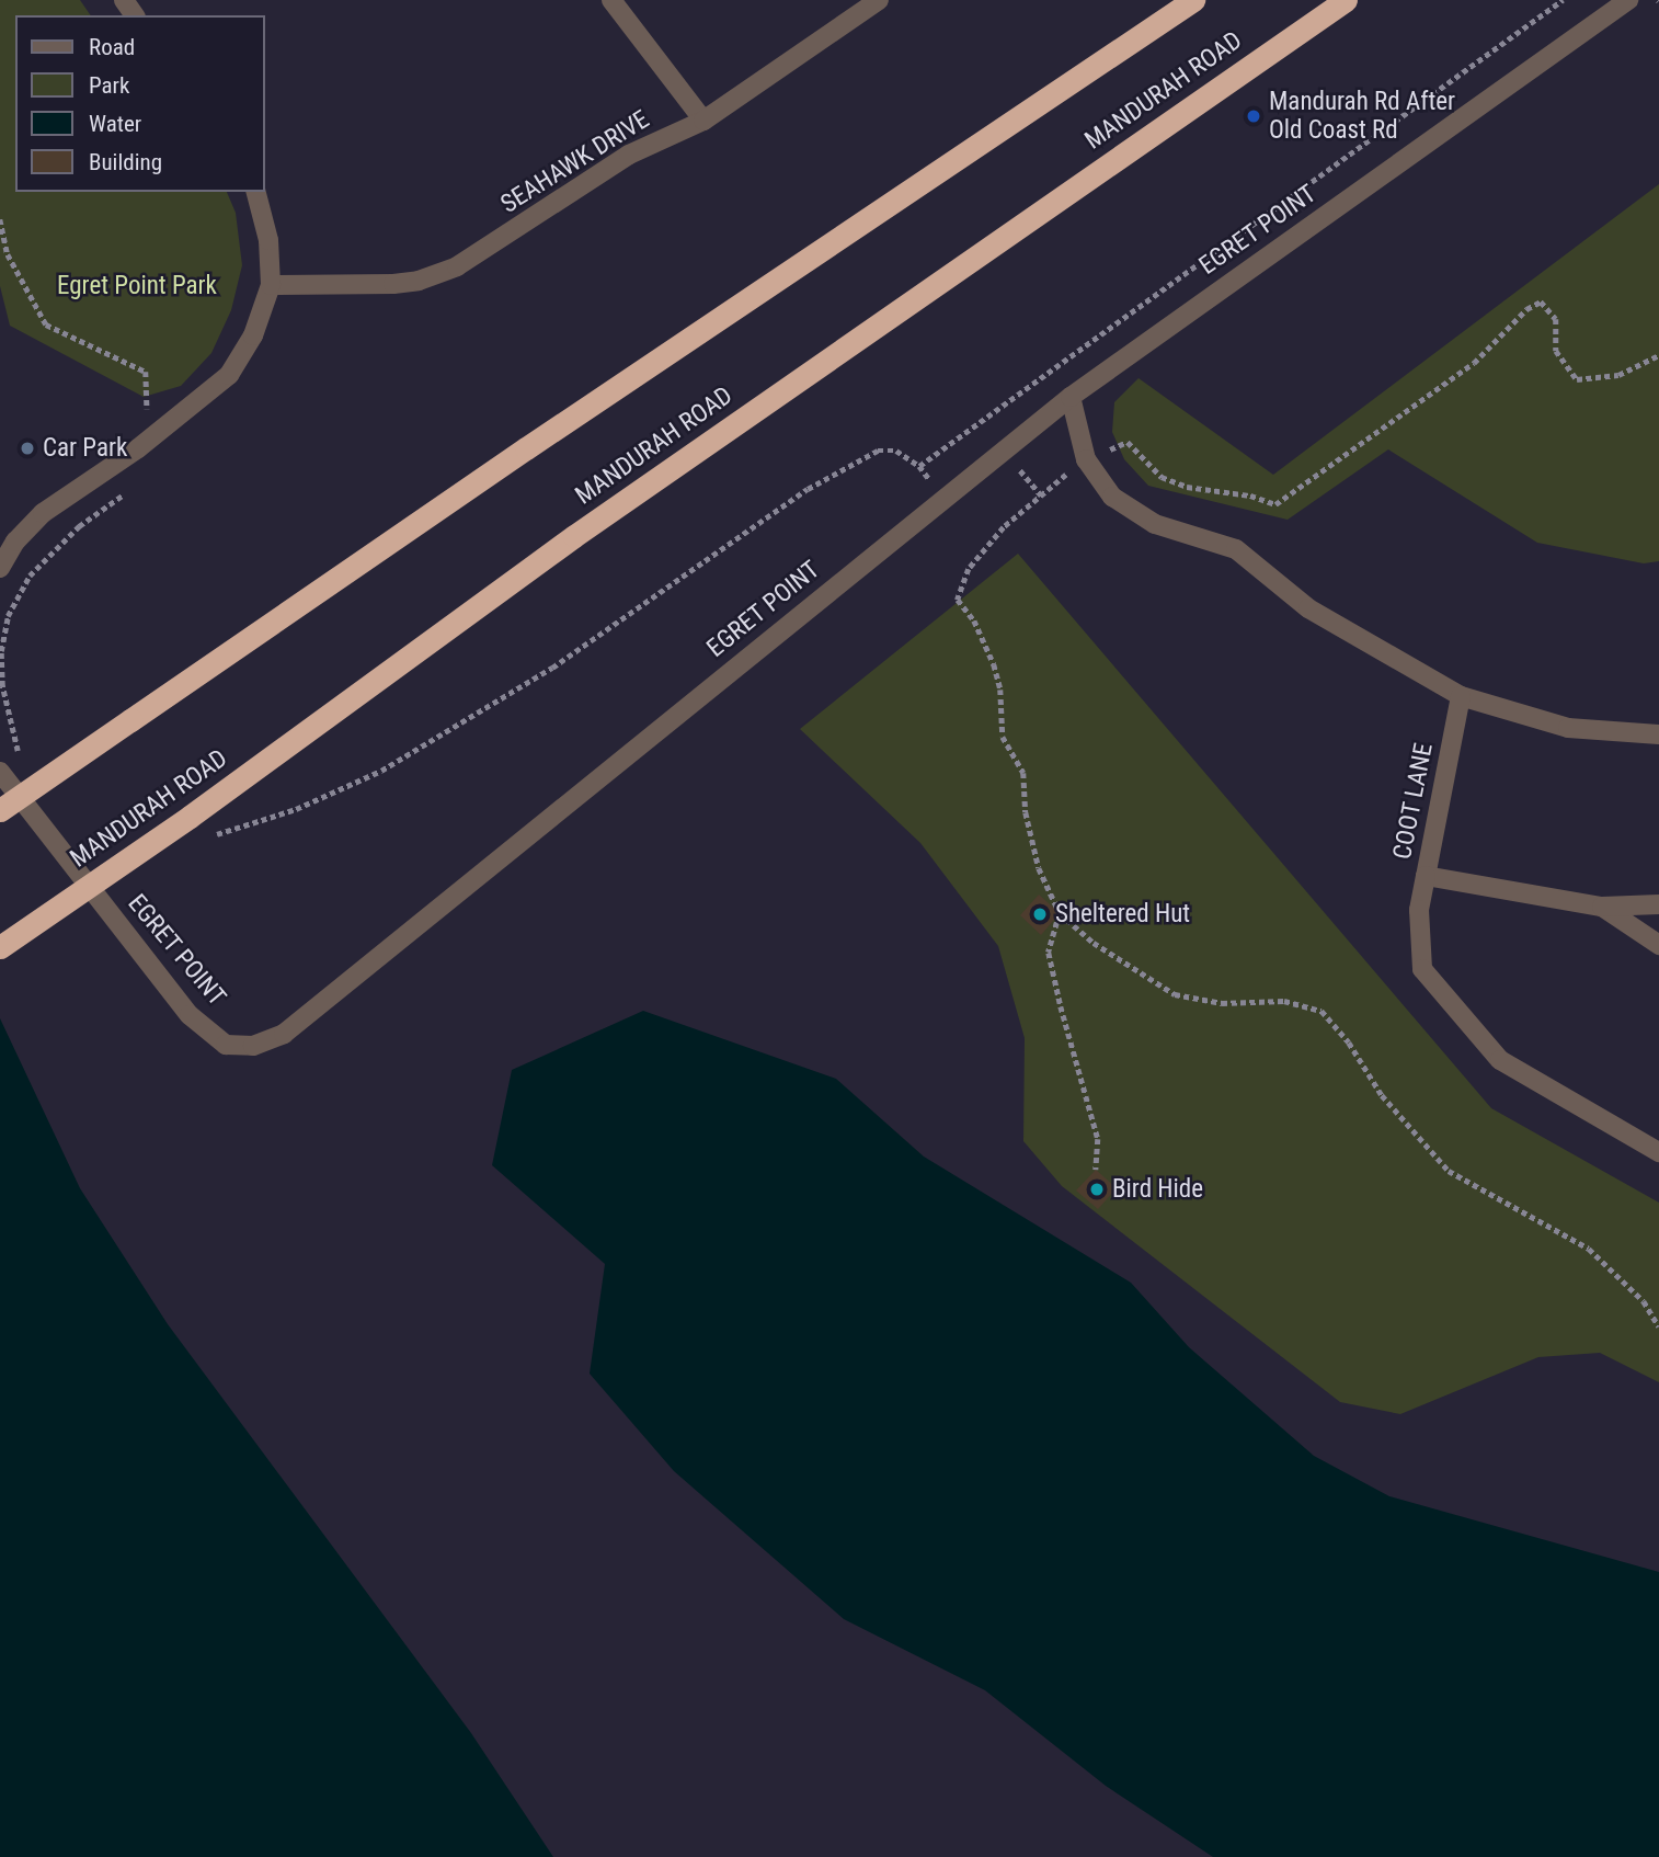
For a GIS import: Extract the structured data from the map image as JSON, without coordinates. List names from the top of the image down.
{
  "streets": {
    "highway": ["MANDURAH ROAD"],
    "street": ["SEAHAWK DRIVE", "EGRET POINT", "COOT LANE"]
  },
  "parks": ["Egret Point Park"],
  "places": [
    "Mandurah Rd After Old Coast Rd",
    "Car Park",
    "Sheltered Hut",
    "Bird Hide"
  ],
  "legend": [
    "Road",
    "Park",
    "Water",
    "Building"
  ]
}
